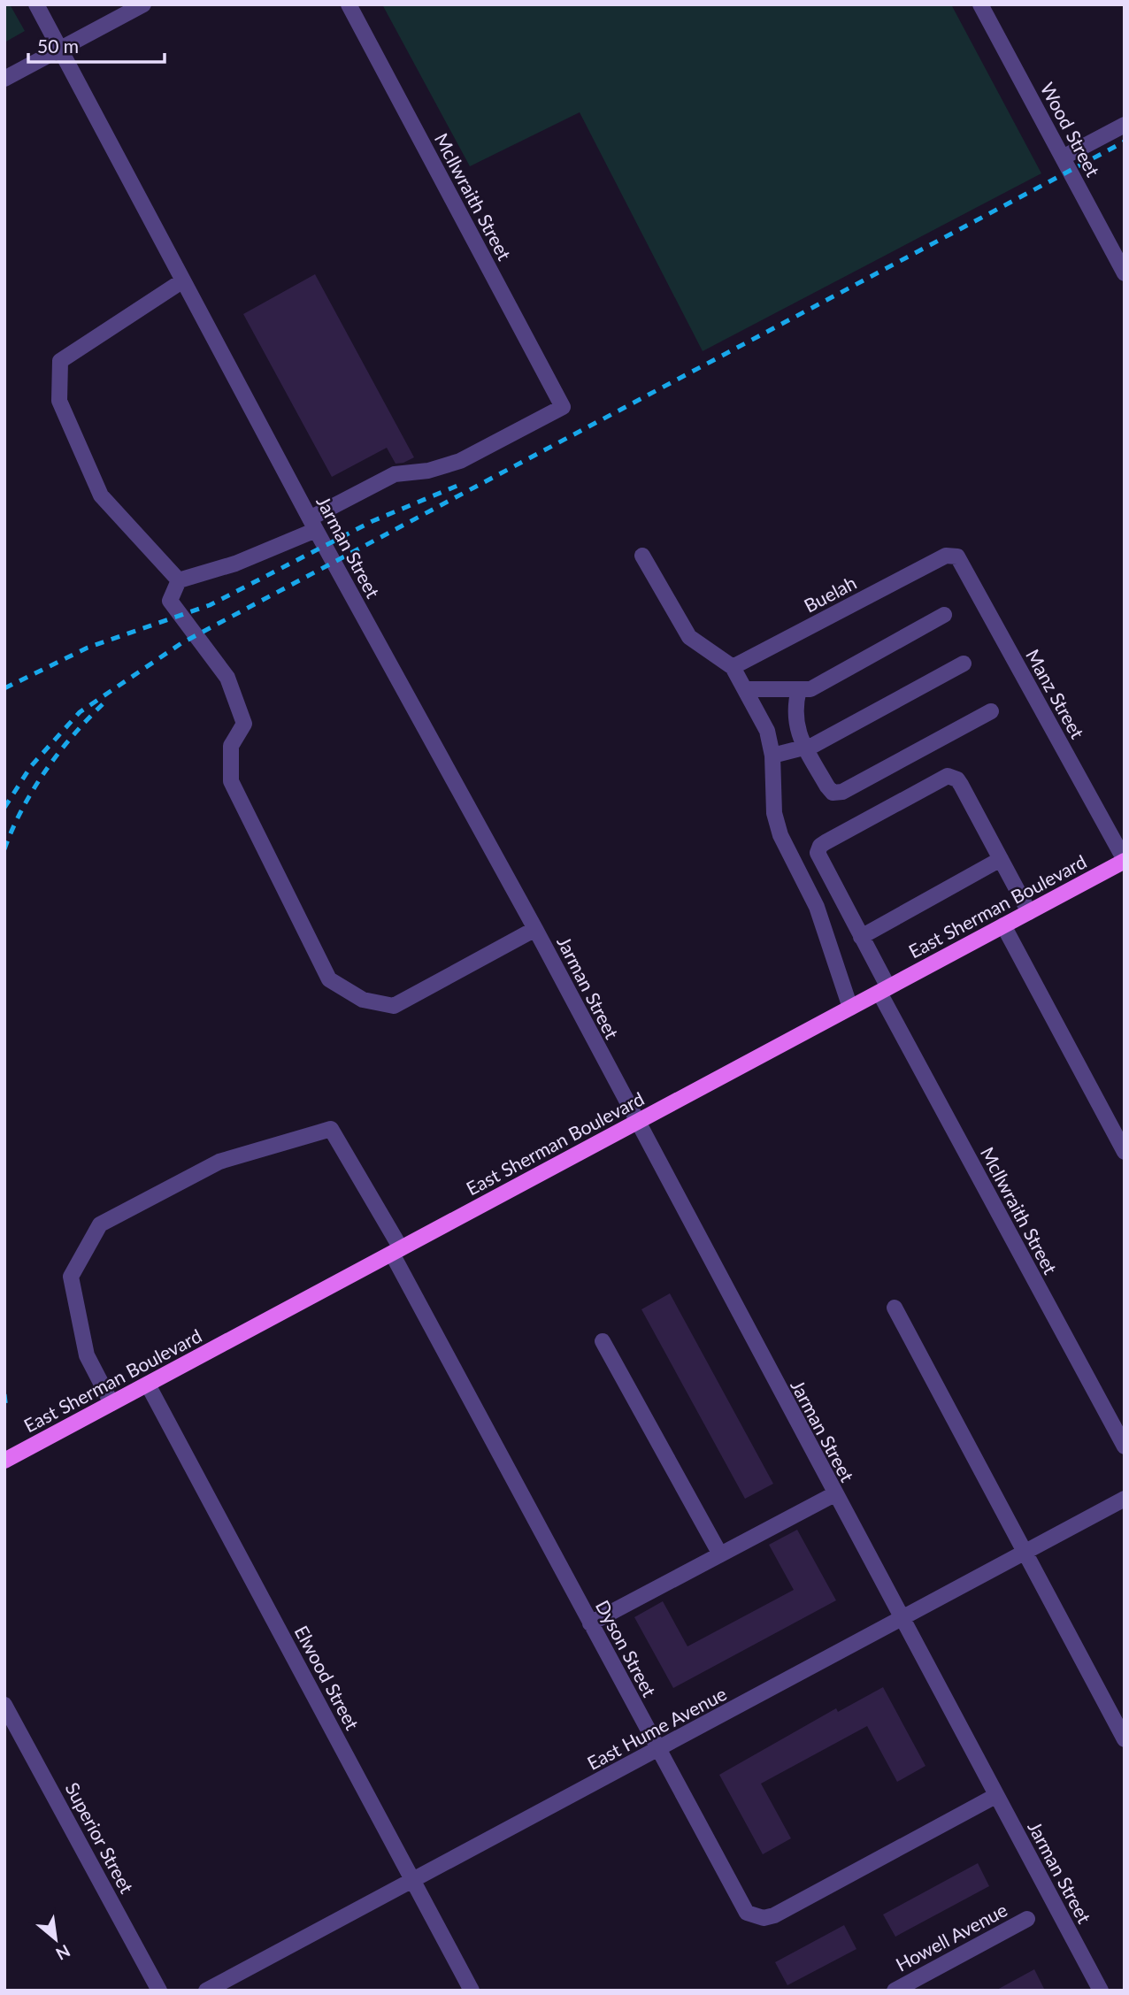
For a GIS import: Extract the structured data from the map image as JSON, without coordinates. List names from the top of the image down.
{
  "streets": {
    "main road": ["East Sherman Boulevard"],
    "street": [
      "Wood Street",
      "McIlwraith Street",
      "Jarman Street",
      "Buelah",
      "Manz Street",
      "Dyson Street",
      "Elwood Street",
      "East Hume Avenue",
      "Superior Street",
      "Howell Avenue"
    ]
  },
  "crossings": [
    ["McIlwraith Street", "Jarman Street"],
    ["McIlwraith Street", "East Sherman Boulevard"],
    ["Jarman Street", "East Sherman Boulevard"],
    ["Jarman Street", "Dyson Street"],
    ["Jarman Street", "East Hume Avenue"],
    ["Buelah", "Manz Street"],
    ["Manz Street", "East Sherman Boulevard"],
    ["East Sherman Boulevard", "Dyson Street"],
    ["East Sherman Boulevard", "Elwood Street"],
    ["Dyson Street", "East Hume Avenue"],
    ["Elwood Street", "East Hume Avenue"]
  ],
  "scale_bar": "50 m",
  "north": "bottom right"
}
